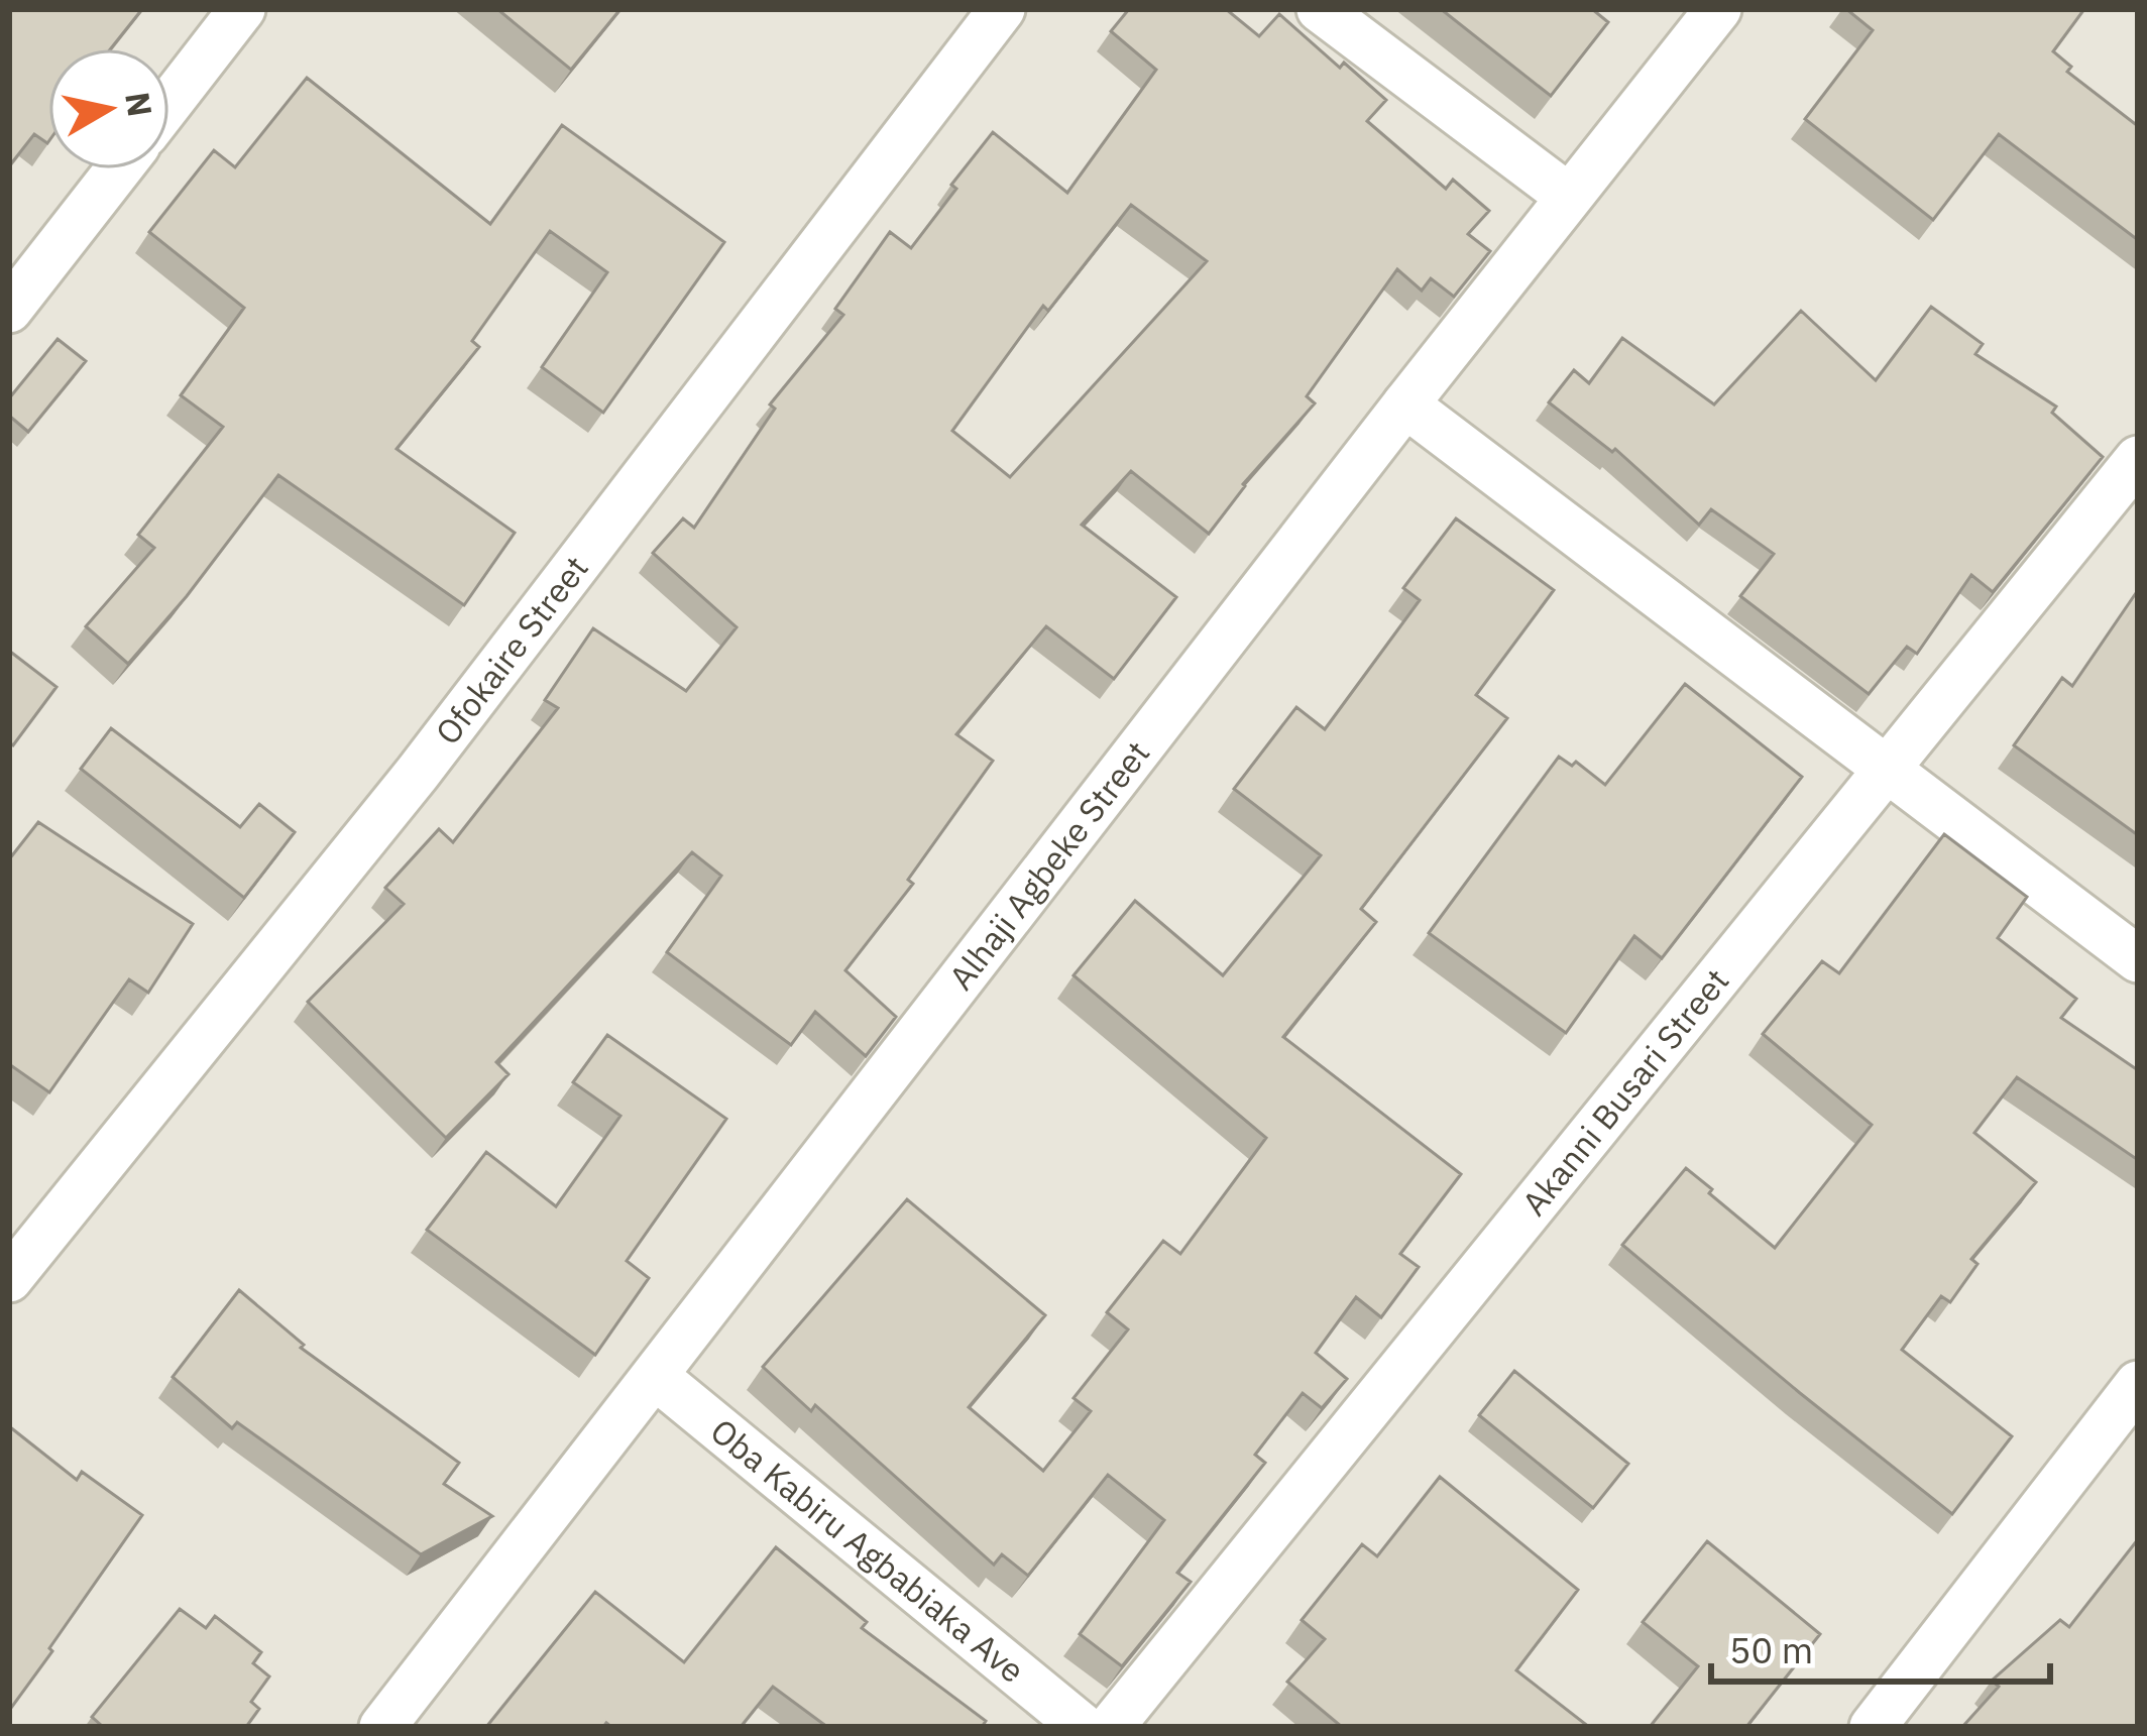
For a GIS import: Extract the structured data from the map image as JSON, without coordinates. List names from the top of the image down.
{
  "streets": {
    "street": [
      "Ofokaire Street",
      "Alhaji Agbeke Street",
      "Akanni Busari Street",
      "Oba Kabiru Agbabiaka Ave"
    ]
  },
  "crossings": [
    ["Alhaji Agbeke Street", "Oba Kabiru Agbabiaka Ave"]
  ],
  "scale_bar": "50 m",
  "north": "right"
}
